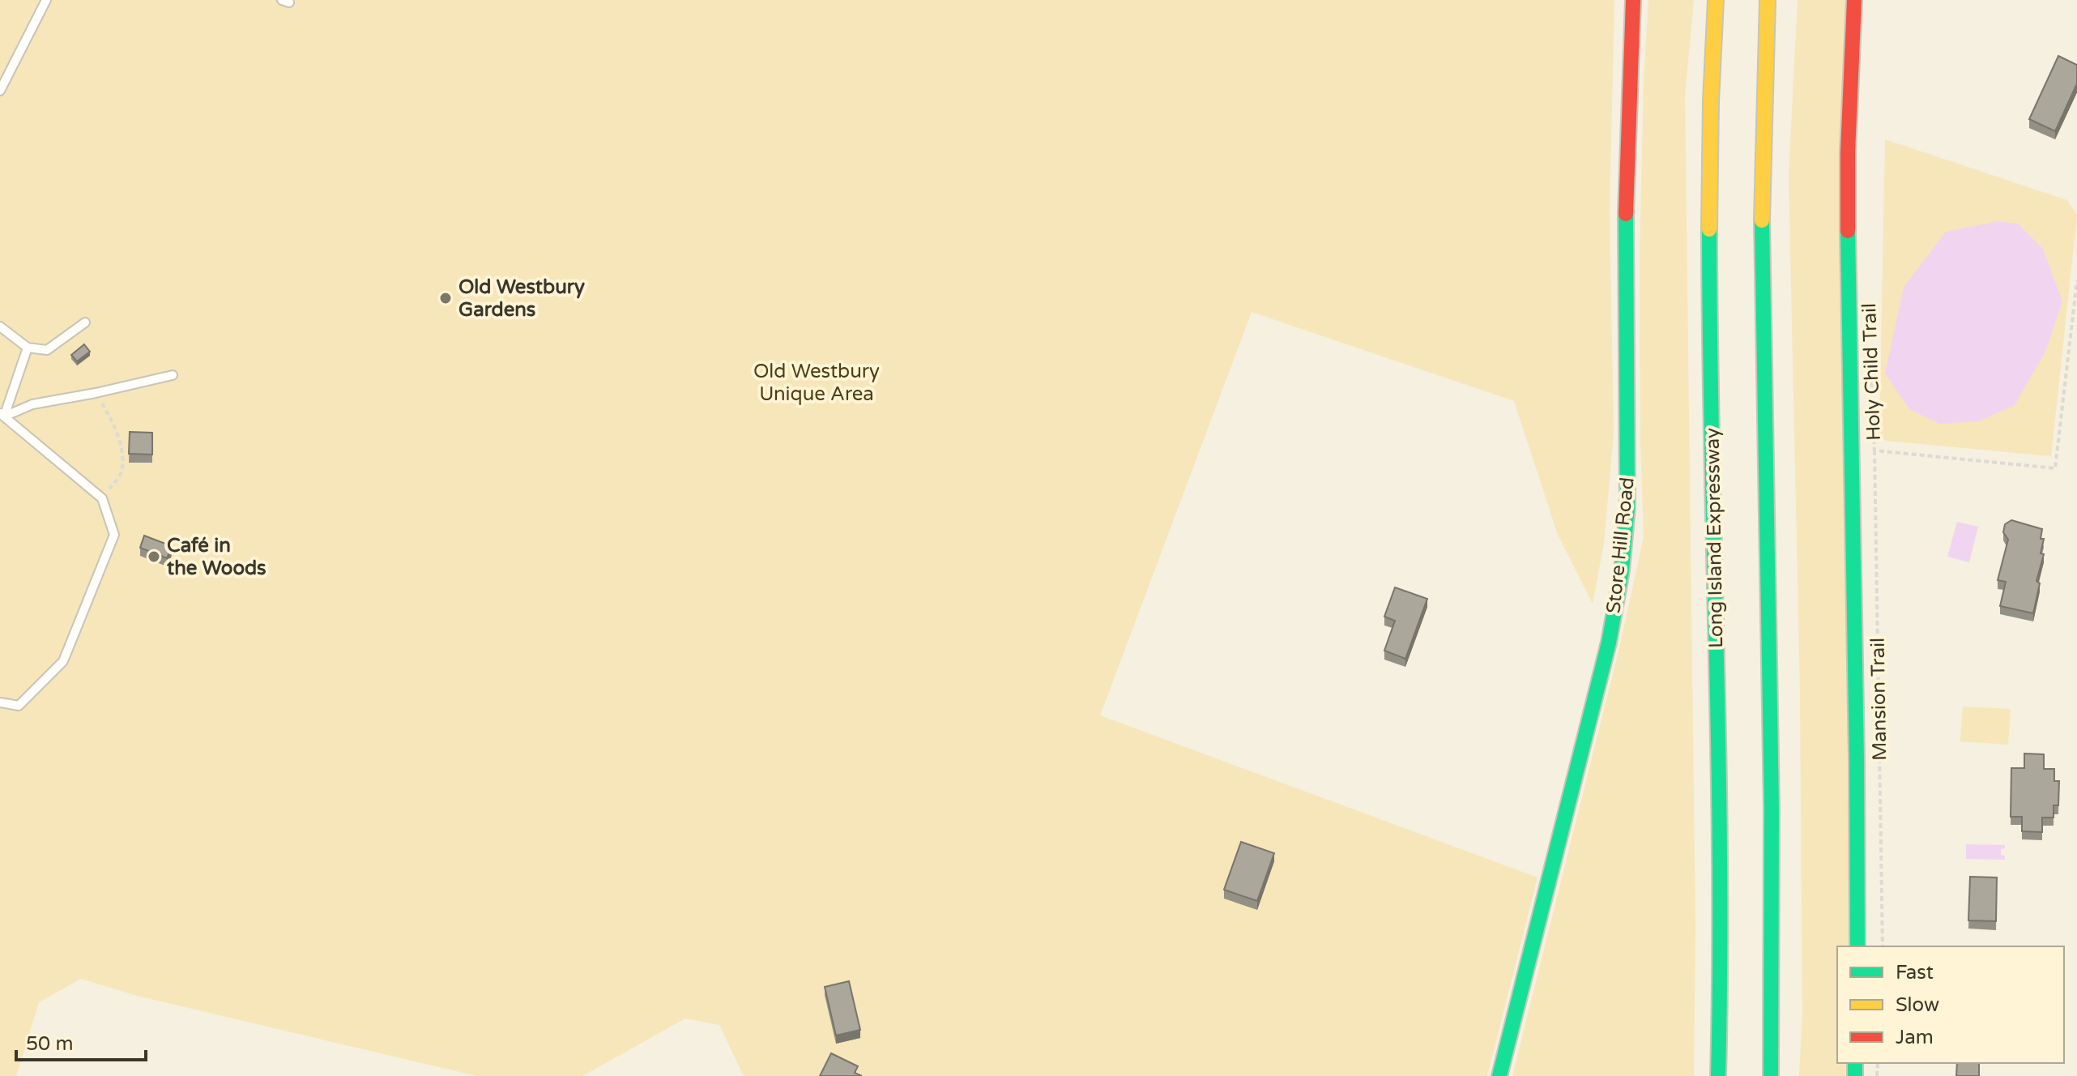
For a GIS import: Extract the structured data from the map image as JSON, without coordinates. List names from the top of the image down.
{
  "streets": {
    "main road": ["Long Island Expressway", "Store Hill Road"],
    "path": ["Holy Child Trail", "Mansion Trail"]
  },
  "crossings": [
    ["Holy Child Trail", "Mansion Trail"]
  ],
  "parks": ["Old Westbury Unique Area"],
  "places": ["Old Westbury Gardens", "Café in the Woods"],
  "legend": ["Fast", "Slow", "Jam"],
  "scale_bar": "50 m"
}
